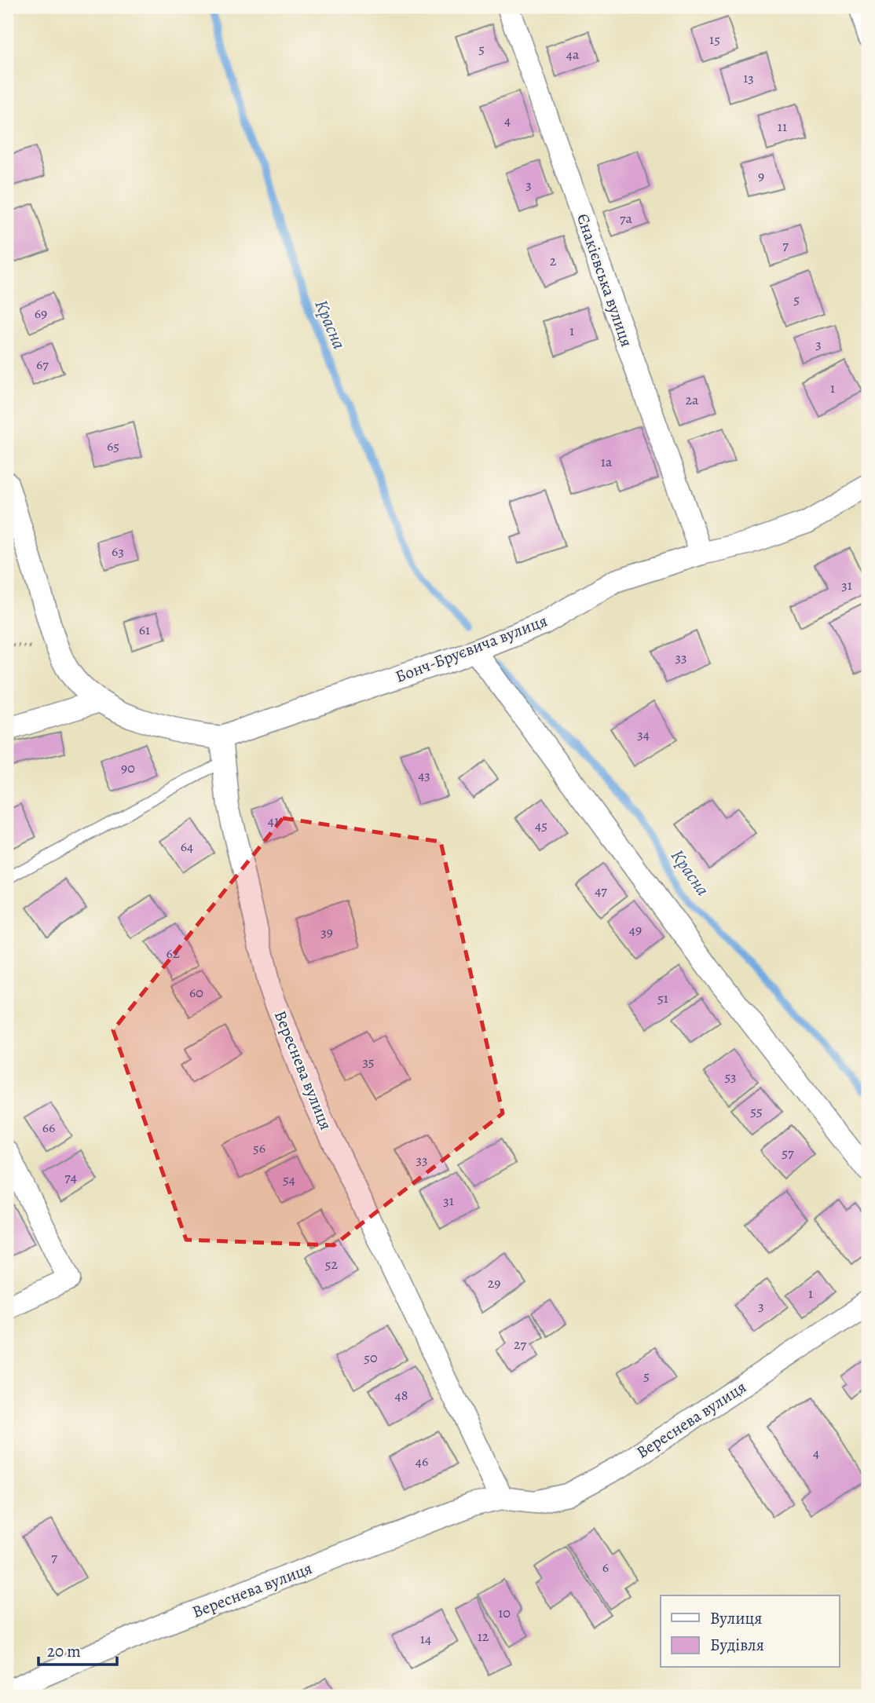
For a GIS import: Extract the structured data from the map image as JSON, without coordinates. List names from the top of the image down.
{
  "streets": {
    "street": ["Єнакієвська вулиця", "Бонч-Бруєвича вулиця", "Вереснева вулиця"]
  },
  "crossings": [
    ["Єнакієвська вулиця", "Бонч-Бруєвича вулиця"],
    ["Бонч-Бруєвича вулиця", "Вереснева вулиця"]
  ],
  "water": ["Красна"],
  "house_numbers": [
    "15",
    "5",
    "4а",
    "13",
    "4",
    "11",
    "9",
    "3",
    "7а",
    "7",
    "2",
    "5",
    "69",
    "1",
    "3",
    "67",
    "1",
    "2а",
    "65",
    "1а",
    "63",
    "31",
    "61",
    "33",
    "34",
    "90",
    "43",
    "41",
    "45",
    "64",
    "47",
    "49",
    "39",
    "62",
    "60",
    "51",
    "35",
    "53",
    "55",
    "66",
    "56",
    "57",
    "33",
    "74",
    "54",
    "31",
    "52",
    "29",
    "1",
    "3",
    "27",
    "50",
    "5",
    "48",
    "4",
    "46",
    "7",
    "6",
    "10",
    "12",
    "14"
  ],
  "legend": ["Вулиця", "Будівля"],
  "scale_bar": "20 m"
}
